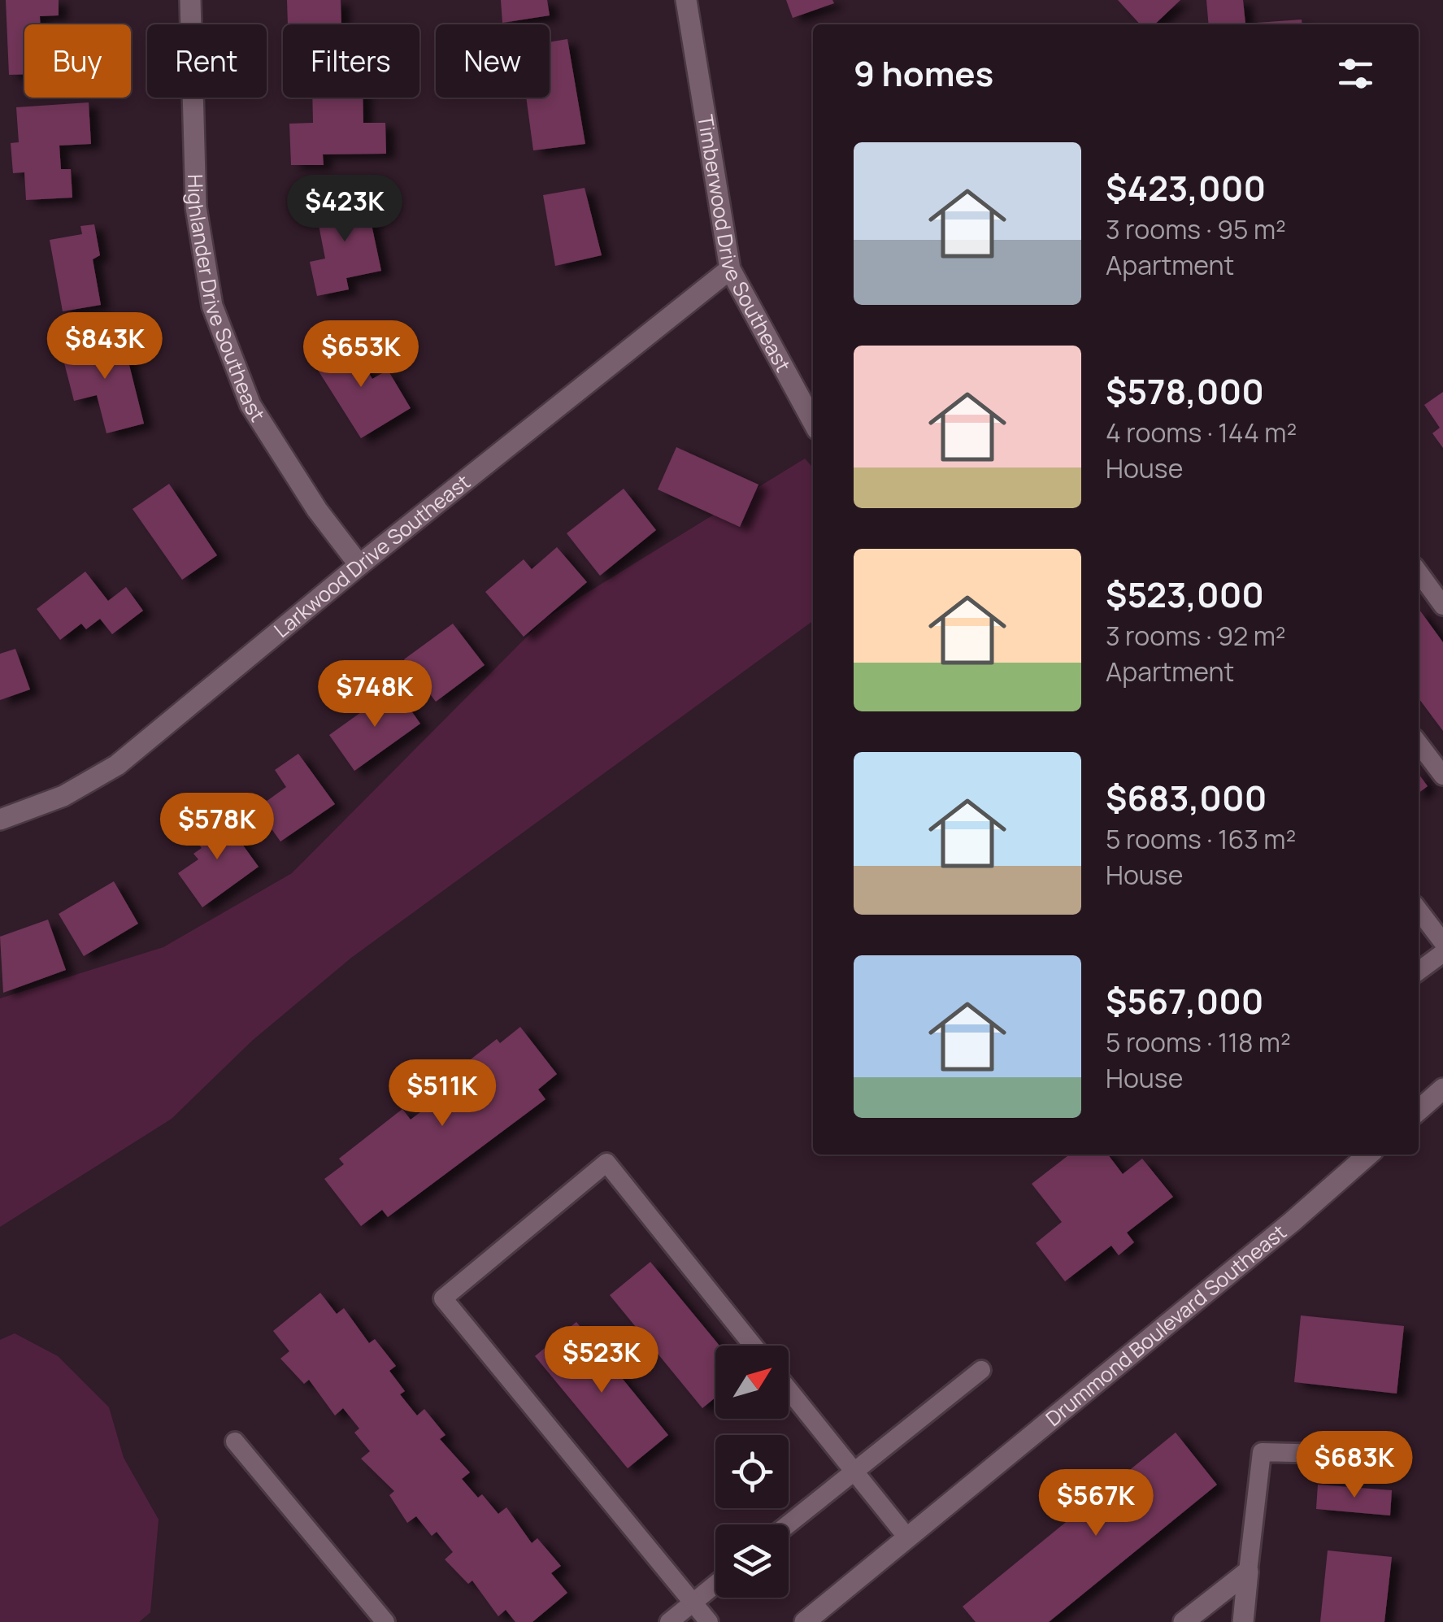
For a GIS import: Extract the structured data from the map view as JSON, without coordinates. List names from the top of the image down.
{
  "streets": {
    "street": [
      "Timberwood Drive Southeast",
      "Highlander Drive Southeast",
      "Larkwood Drive Southeast",
      "Drummond Boulevard Southeast"
    ]
  },
  "crossings": [
    ["Timberwood Drive Southeast", "Larkwood Drive Southeast"],
    ["Highlander Drive Southeast", "Larkwood Drive Southeast"]
  ],
  "north": "top right",
  "page": {
    "chip": [
      "Buy",
      "Rent",
      "Filters",
      "New"
    ],
    "heading": "9 homes",
    "list": [
      {
        "name": "$423,000",
        "note": "3 rooms · 95 m² · Apartment"
      },
      {
        "name": "$578,000",
        "note": "4 rooms · 144 m² · House"
      },
      {
        "name": "$523,000",
        "note": "3 rooms · 92 m² · Apartment"
      },
      {
        "name": "$683,000",
        "note": "5 rooms · 163 m² · House"
      },
      {
        "name": "$567,000",
        "note": "5 rooms · 118 m² · House"
      }
    ],
    "price": [
      "$423K",
      "$843K",
      "$653K",
      "$748K",
      "$578K",
      "$511K",
      "$523K",
      "$683K",
      "$567K"
    ]
  }
}
